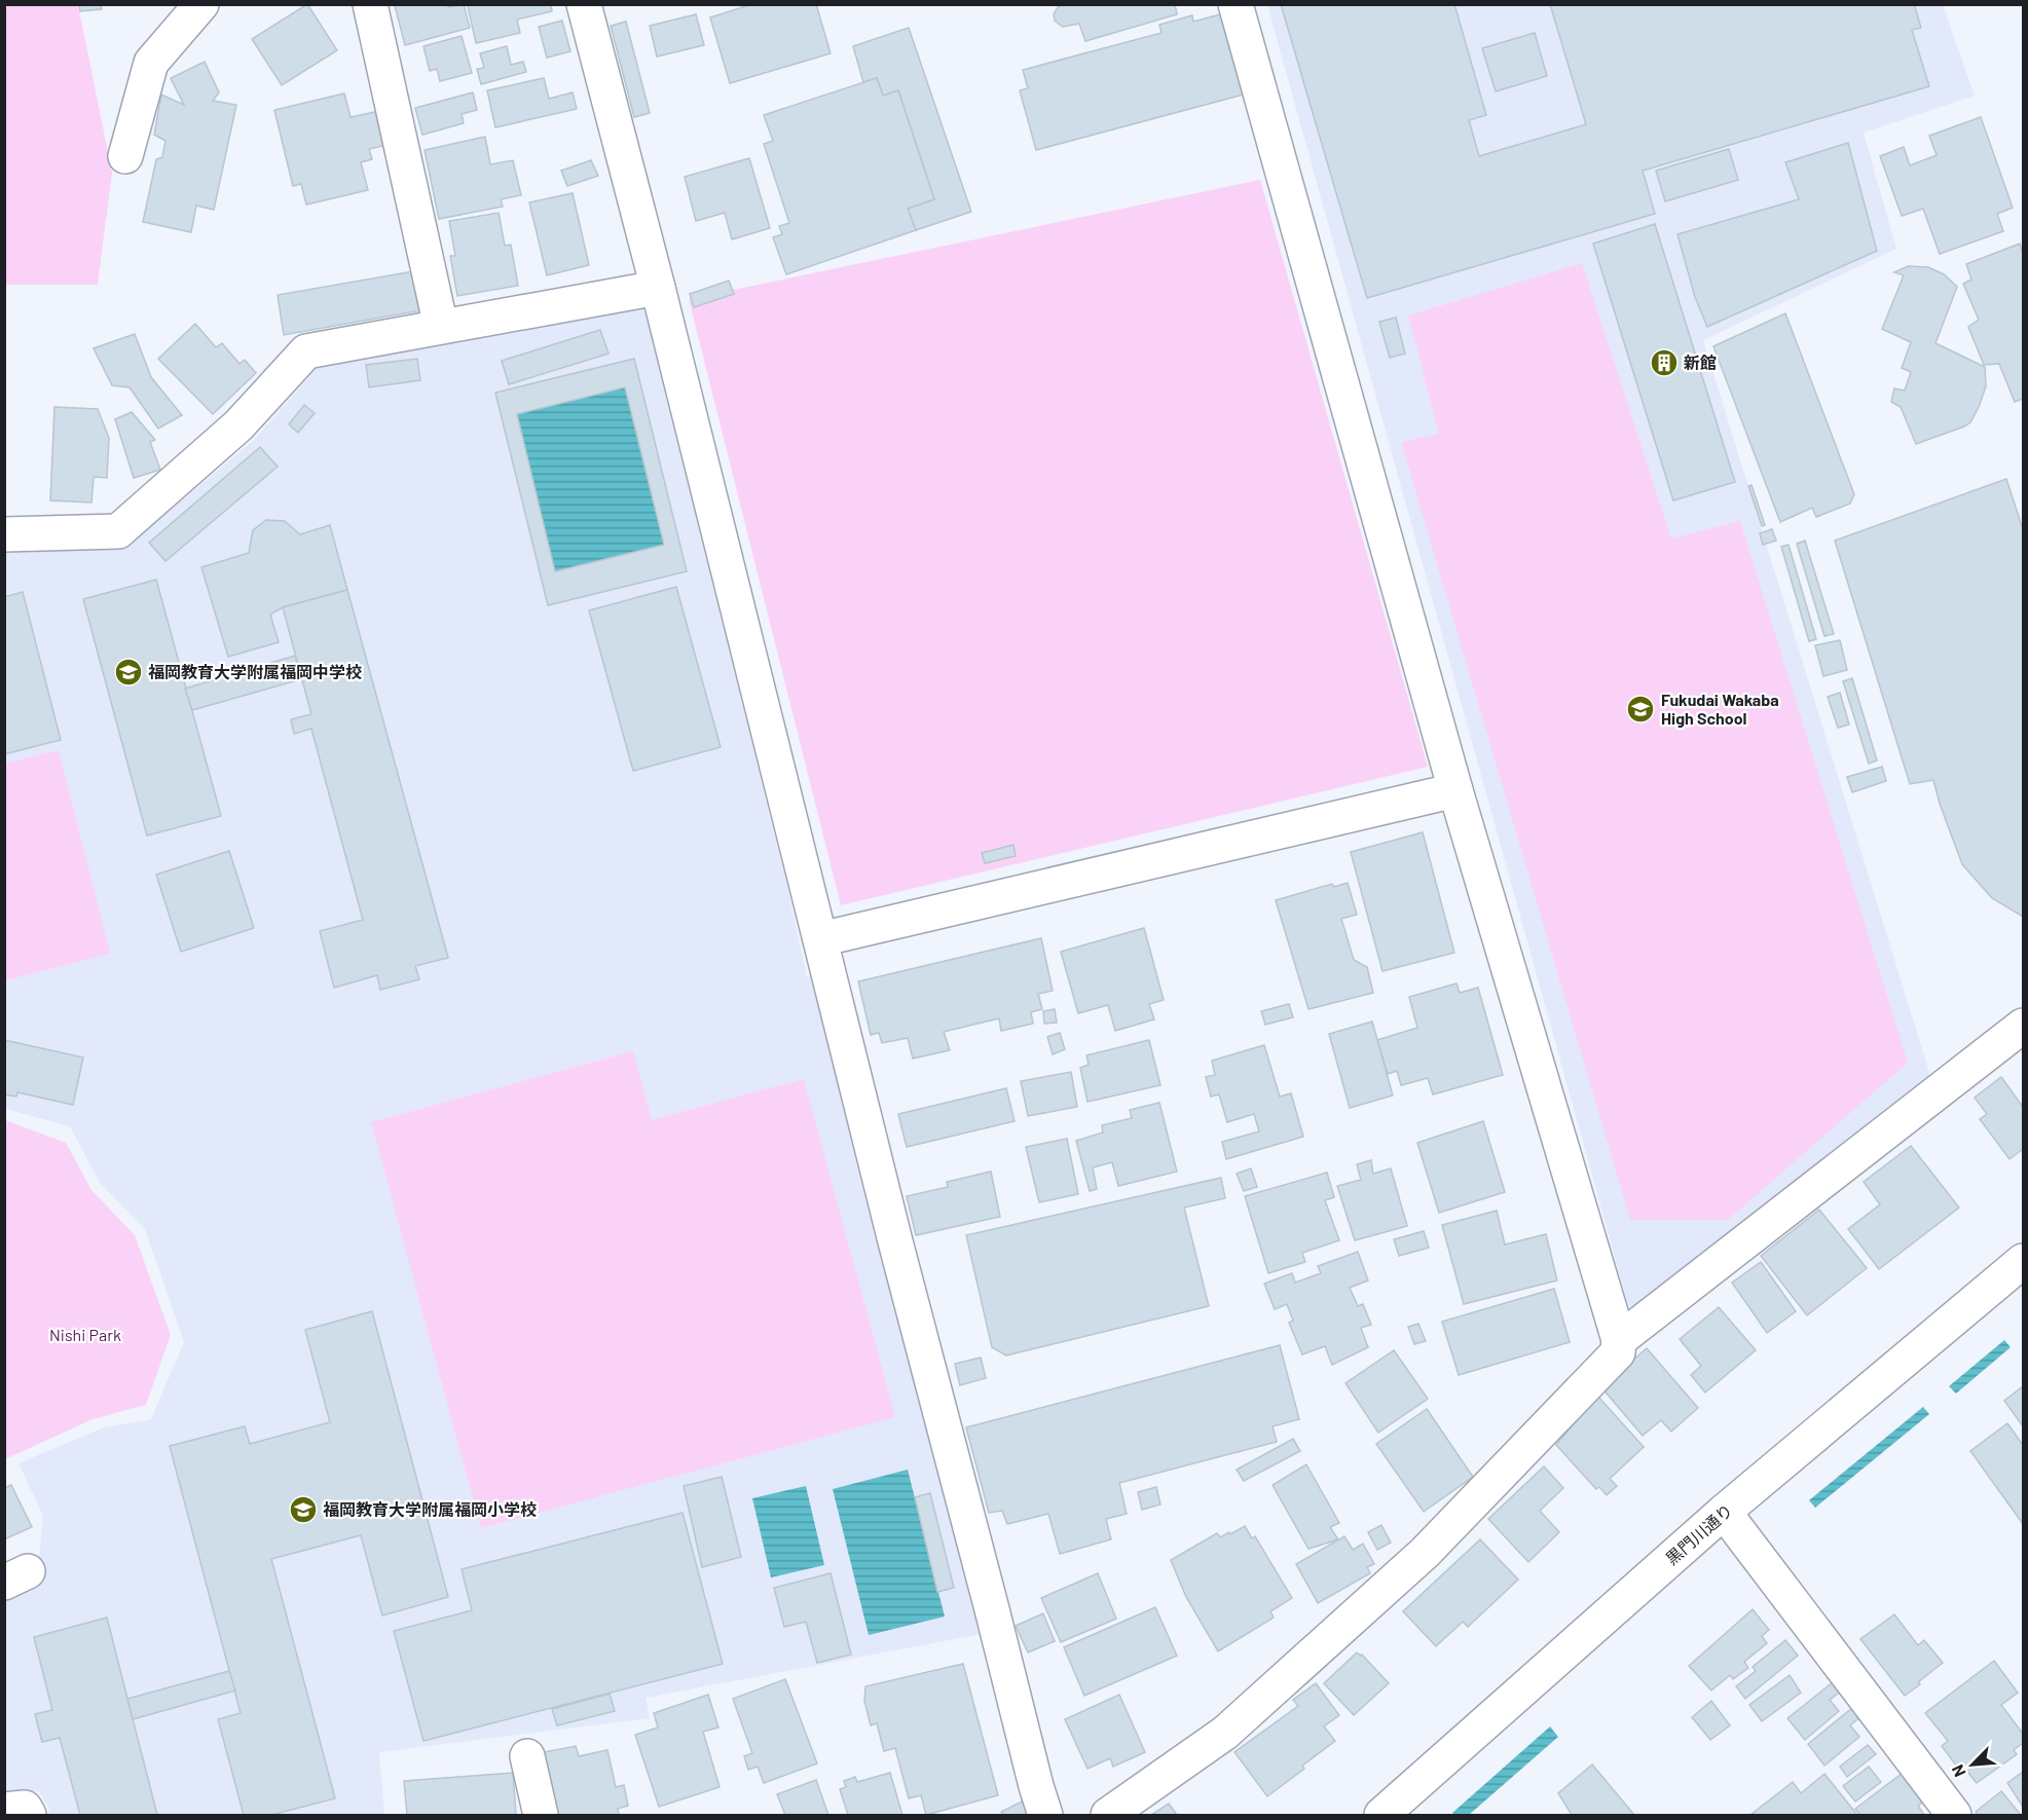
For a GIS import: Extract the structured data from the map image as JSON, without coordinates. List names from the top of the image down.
{
  "streets": {
    "street": ["黒門川通り"]
  },
  "parks": ["Nishi Park"],
  "places": {
    "building": ["新館"],
    "school or university": ["福岡教育大学附属福岡中学校", "Fukudai Wakaba High School", "福岡教育大学附属福岡小学校"]
  },
  "north": "bottom left"
}
